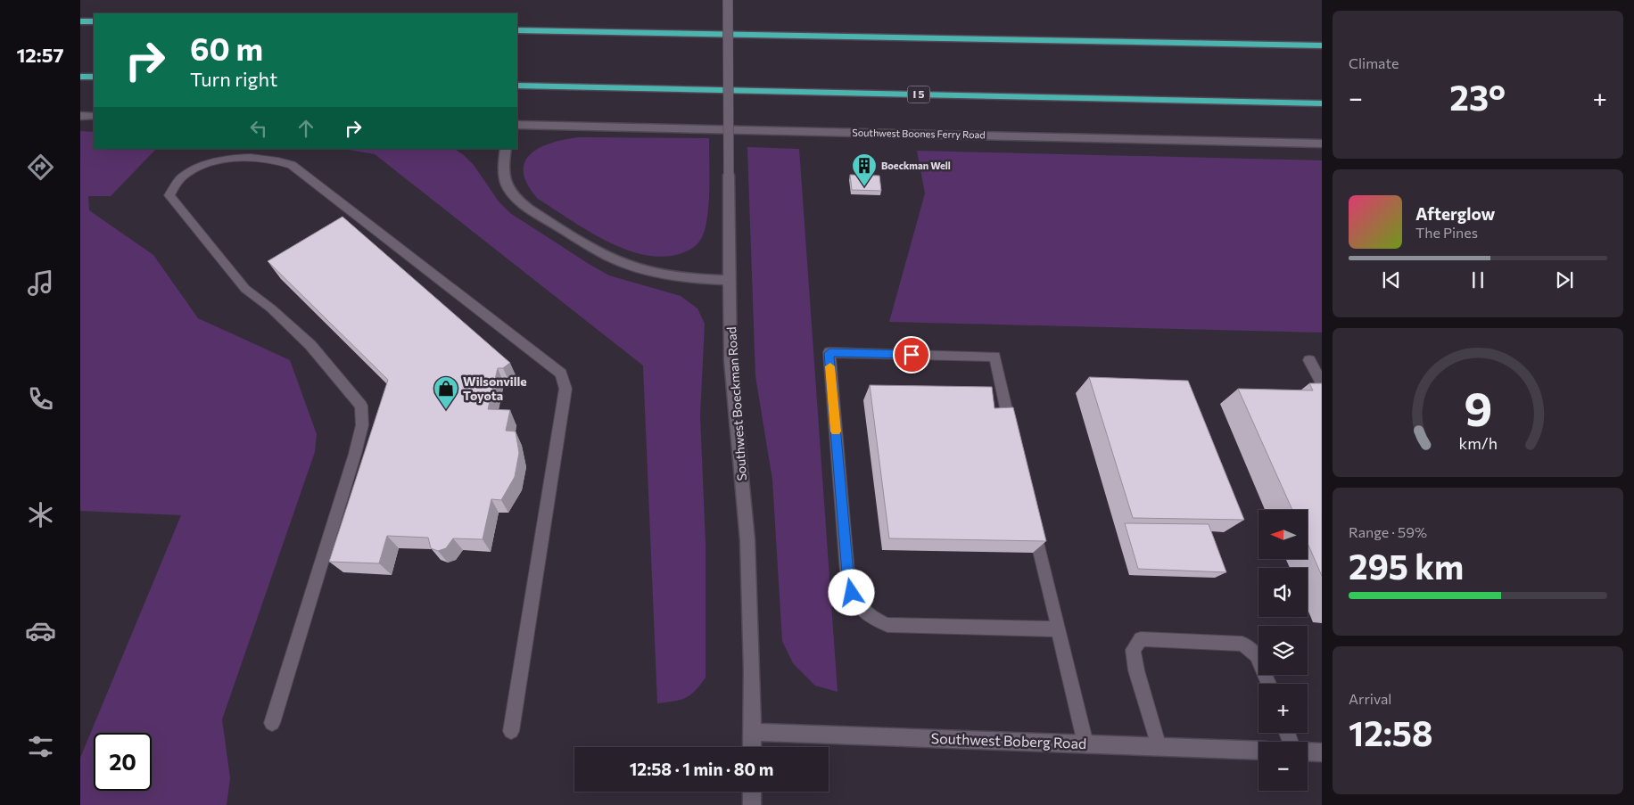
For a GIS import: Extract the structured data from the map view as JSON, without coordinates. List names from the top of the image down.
{
  "streets": {
    "highway": ["I 5"],
    "street": ["Southwest Boones Ferry Road", "Southwest Boeckman Road", "Southwest Boberg Road"]
  },
  "crossings": [
    ["Southwest Boeckman Road", "Southwest Boberg Road"]
  ],
  "places": {
    "building": ["Boeckman Well"],
    "shop": ["Wilsonville Toyota"]
  },
  "north": "left",
  "page": {
    "tabs": "12:57",
    "tile": [
      "Climate",
      ["Range · 59%", "295 km"],
      ["Arrival", "12:58"]
    ],
    "turn": ["60 m", "Turn right"],
    "heat": ["−", "23°", "+"],
    "song": ["Afterglow", "The Pines"],
    "map_buttons": ["+", "−"],
    "limit": "20",
    "trip": "12:58 · 1 min · 80 m",
    "gauge": ["9", "km/h"]
  }
}
